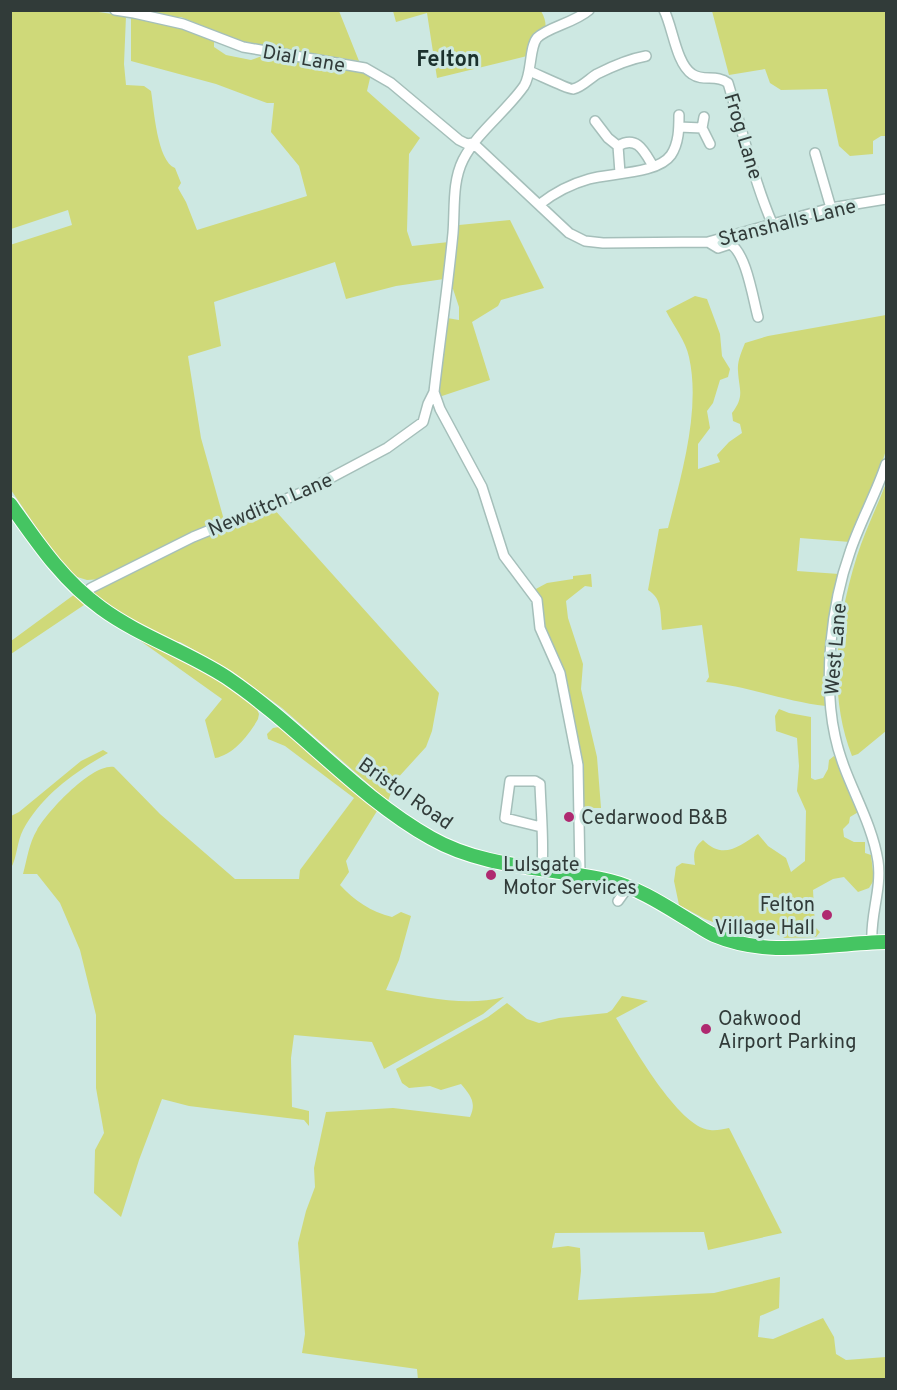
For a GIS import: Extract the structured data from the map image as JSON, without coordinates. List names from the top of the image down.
{
  "streets": {
    "highway": ["Bristol Road"],
    "street": [
      "Dial Lane",
      "Frog Lane",
      "Stanshalls Lane",
      "Newditch Lane",
      "West Lane"
    ]
  },
  "crossings": [
    ["Dial Lane", "Stanshalls Lane"],
    ["Dial Lane", "Newditch Lane"],
    ["Frog Lane", "Stanshalls Lane"],
    ["Stanshalls Lane", "Newditch Lane"],
    ["Newditch Lane", "Bristol Road"],
    ["West Lane", "Bristol Road"]
  ],
  "districts": ["Felton"],
  "places": [
    "Cedarwood B&B",
    "Lulsgate Motor Services",
    "Felton Village Hall",
    "Oakwood Airport Parking"
  ]
}
